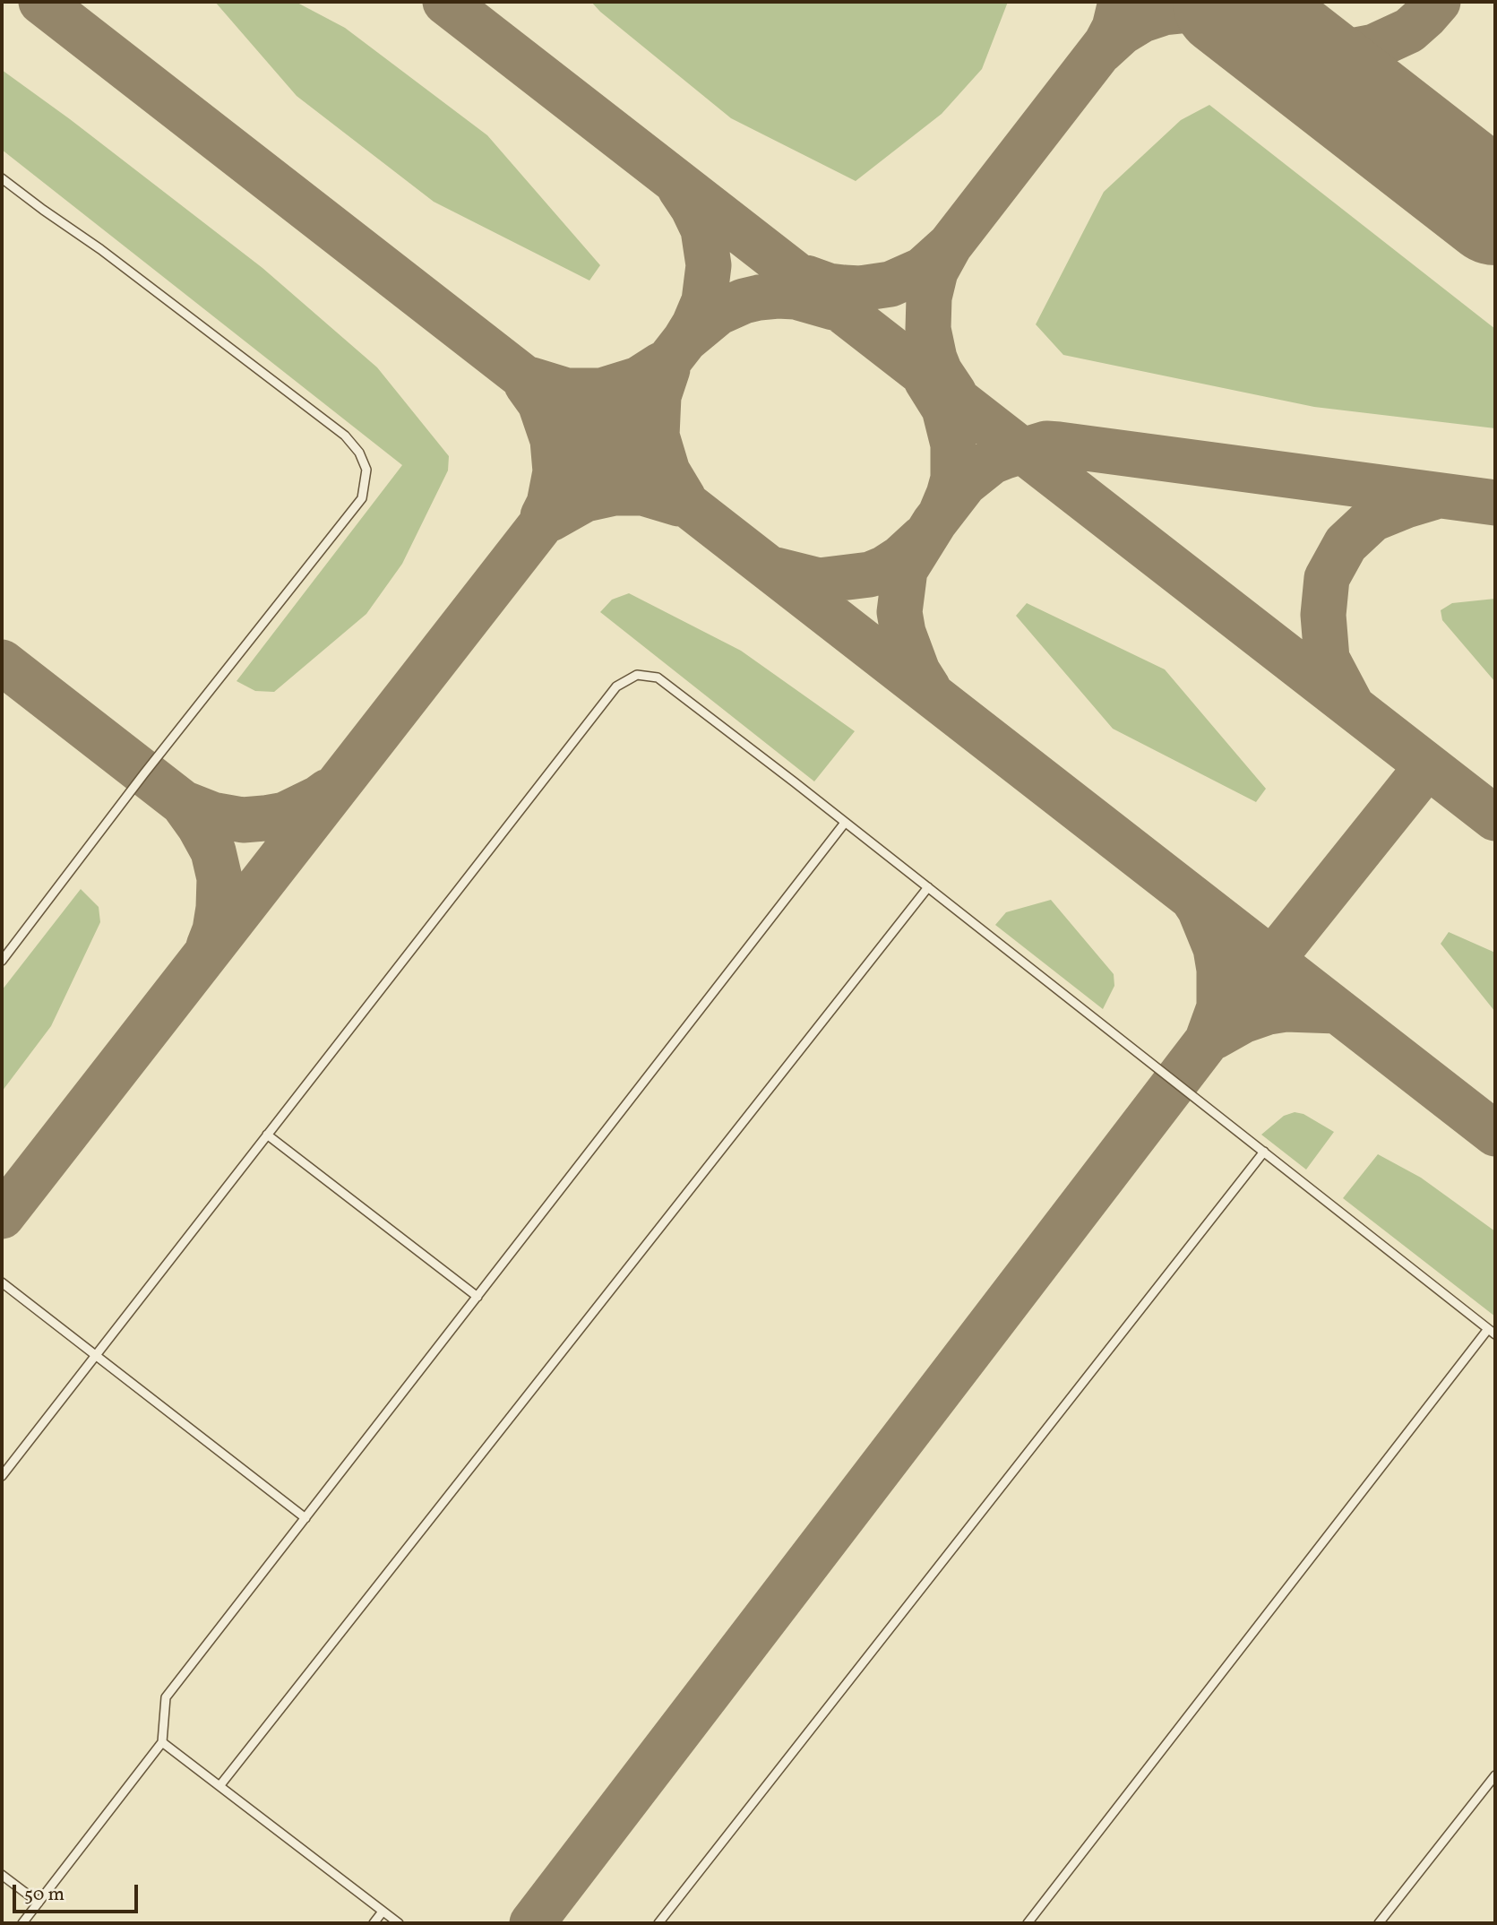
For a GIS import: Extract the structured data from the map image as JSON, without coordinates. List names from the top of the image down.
{
  "scale_bar": "50 m"
}
